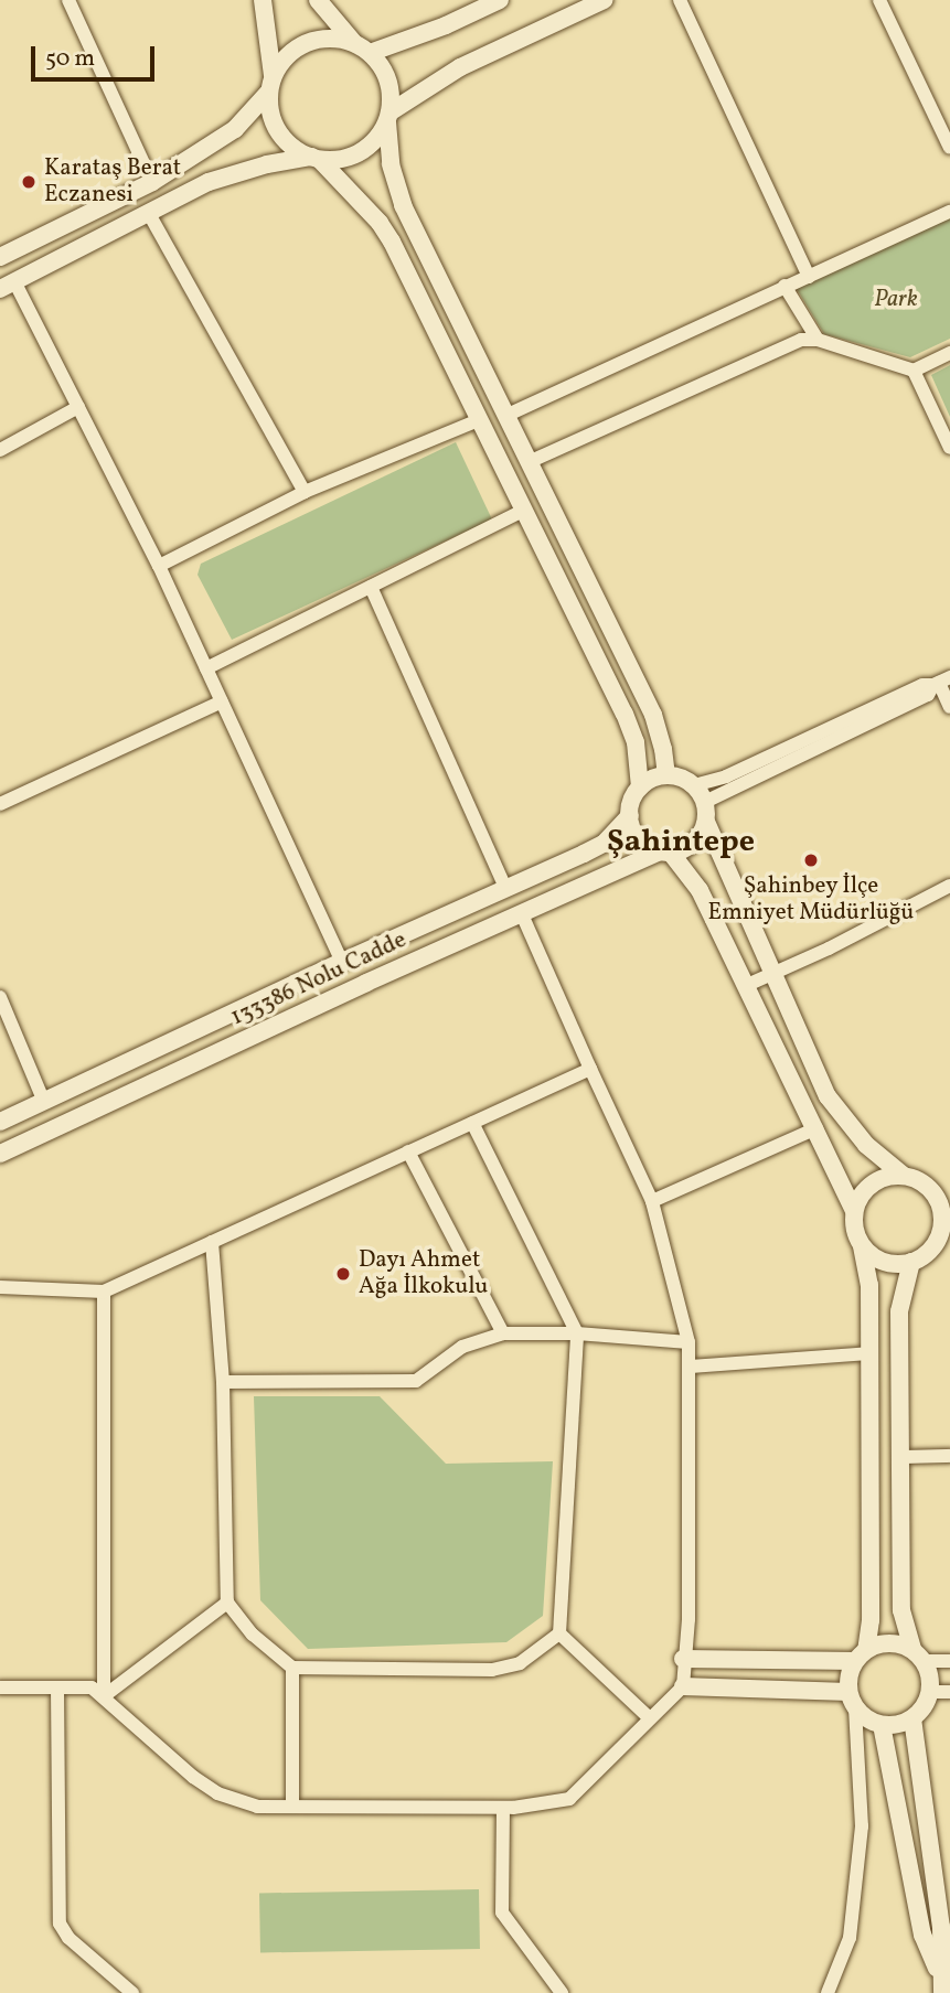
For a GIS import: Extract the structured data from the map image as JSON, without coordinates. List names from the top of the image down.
{
  "streets": {
    "street": ["133386 Nolu Cadde"]
  },
  "districts": ["Şahintepe"],
  "parks": ["Park"],
  "places": ["Karataş Berat Eczanesi", "Şahinbey İlçe Emniyet Müdürlüğü", "Dayı Ahmet Ağa İlkokulu"],
  "scale_bar": "50 m"
}
